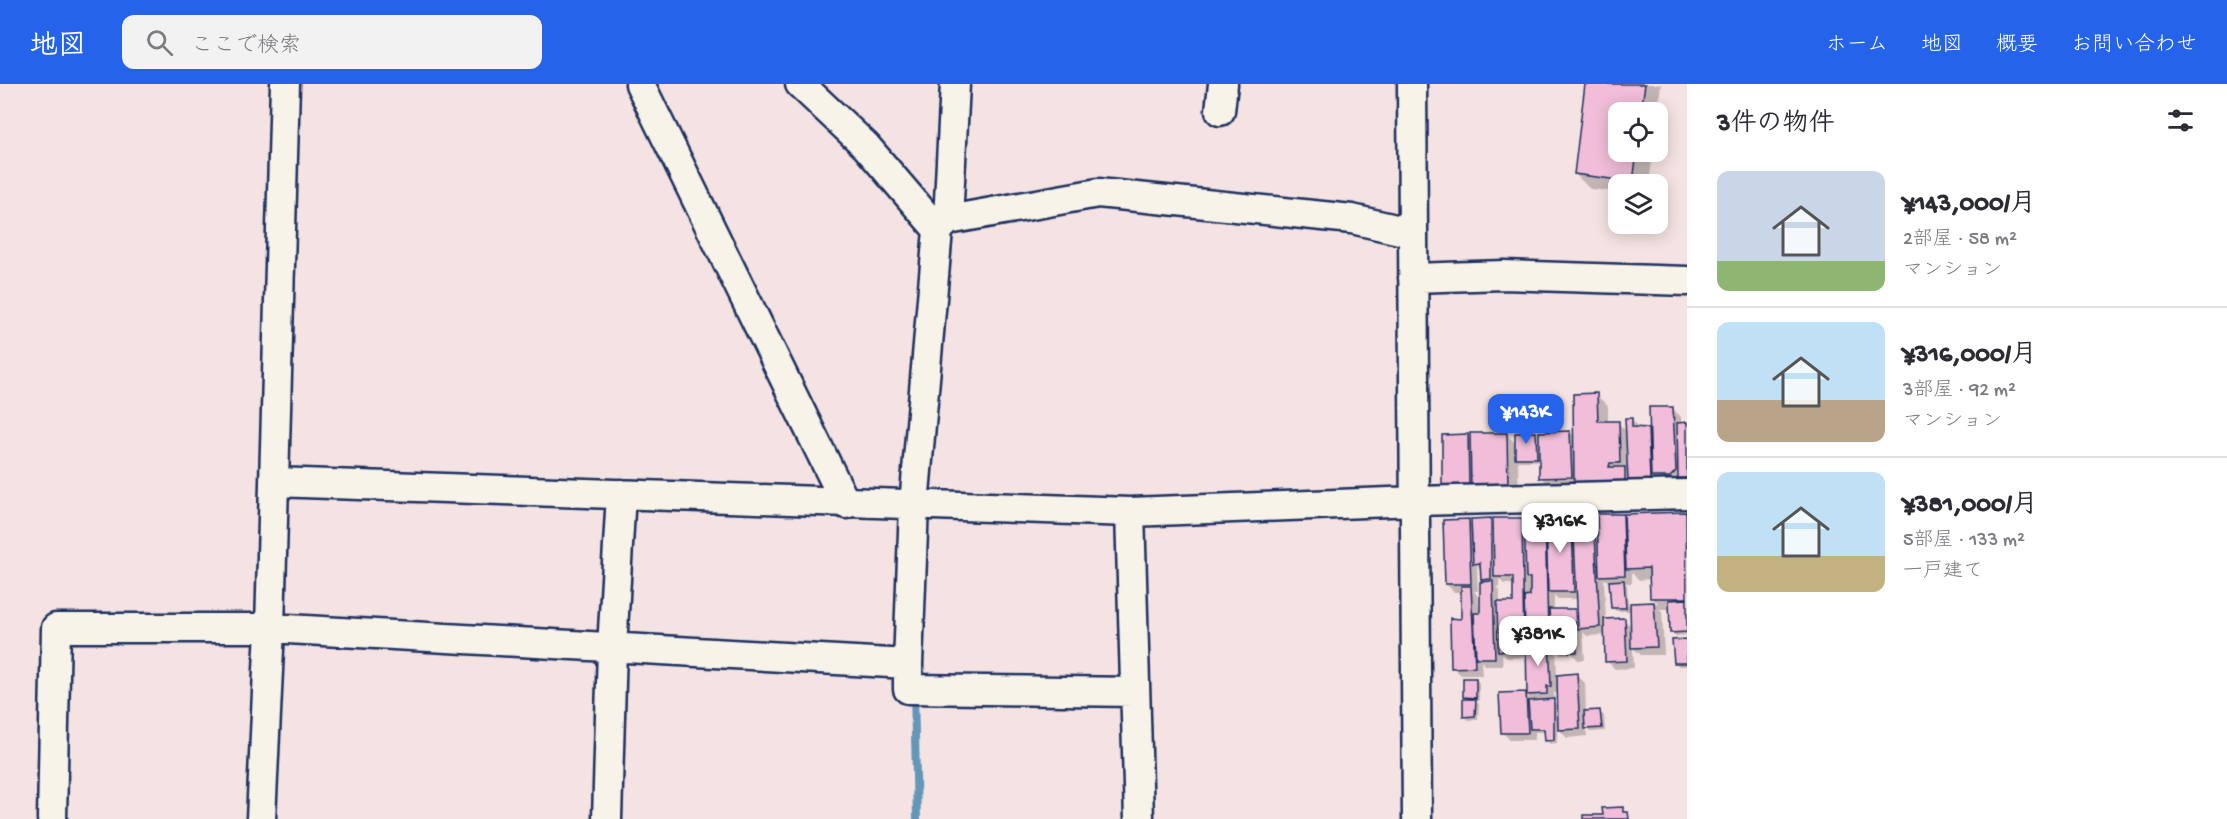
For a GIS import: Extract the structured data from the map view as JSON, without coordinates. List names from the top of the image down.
{
  "page": {
    "header": "地図",
    "search": "ここで検索",
    "nav": [
      "ホーム",
      "地図",
      "概要",
      "お問い合わせ"
    ],
    "heading": "3件の物件",
    "list": [
      {
        "name": "¥143,000/月",
        "note": "2部屋 · 58 m² · マンション"
      },
      {
        "name": "¥316,000/月",
        "note": "3部屋 · 92 m² · マンション"
      },
      {
        "name": "¥381,000/月",
        "note": "5部屋 · 133 m² · 一戸建て"
      }
    ],
    "price": ["¥143K", "¥316K", "¥381K"]
  }
}
